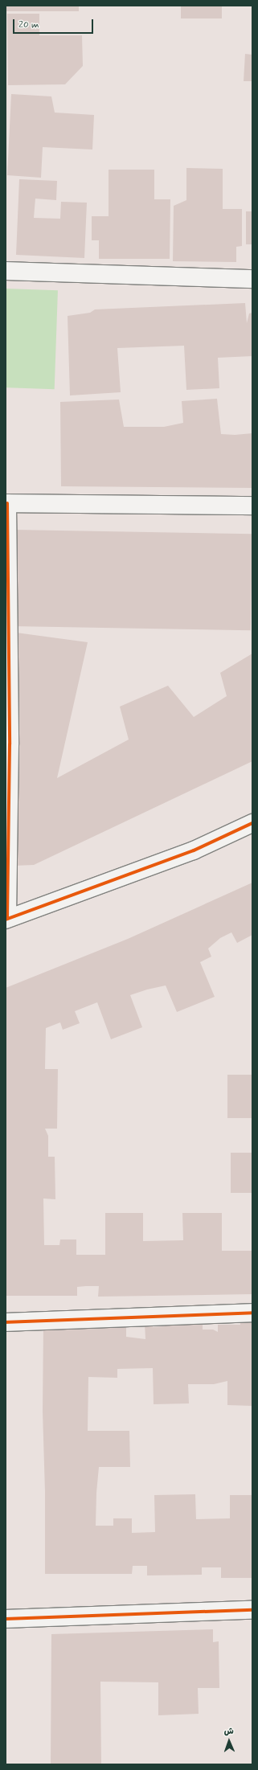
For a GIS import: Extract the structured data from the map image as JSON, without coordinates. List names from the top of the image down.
{
  "scale_bar": "20 m",
  "north": "top"
}
